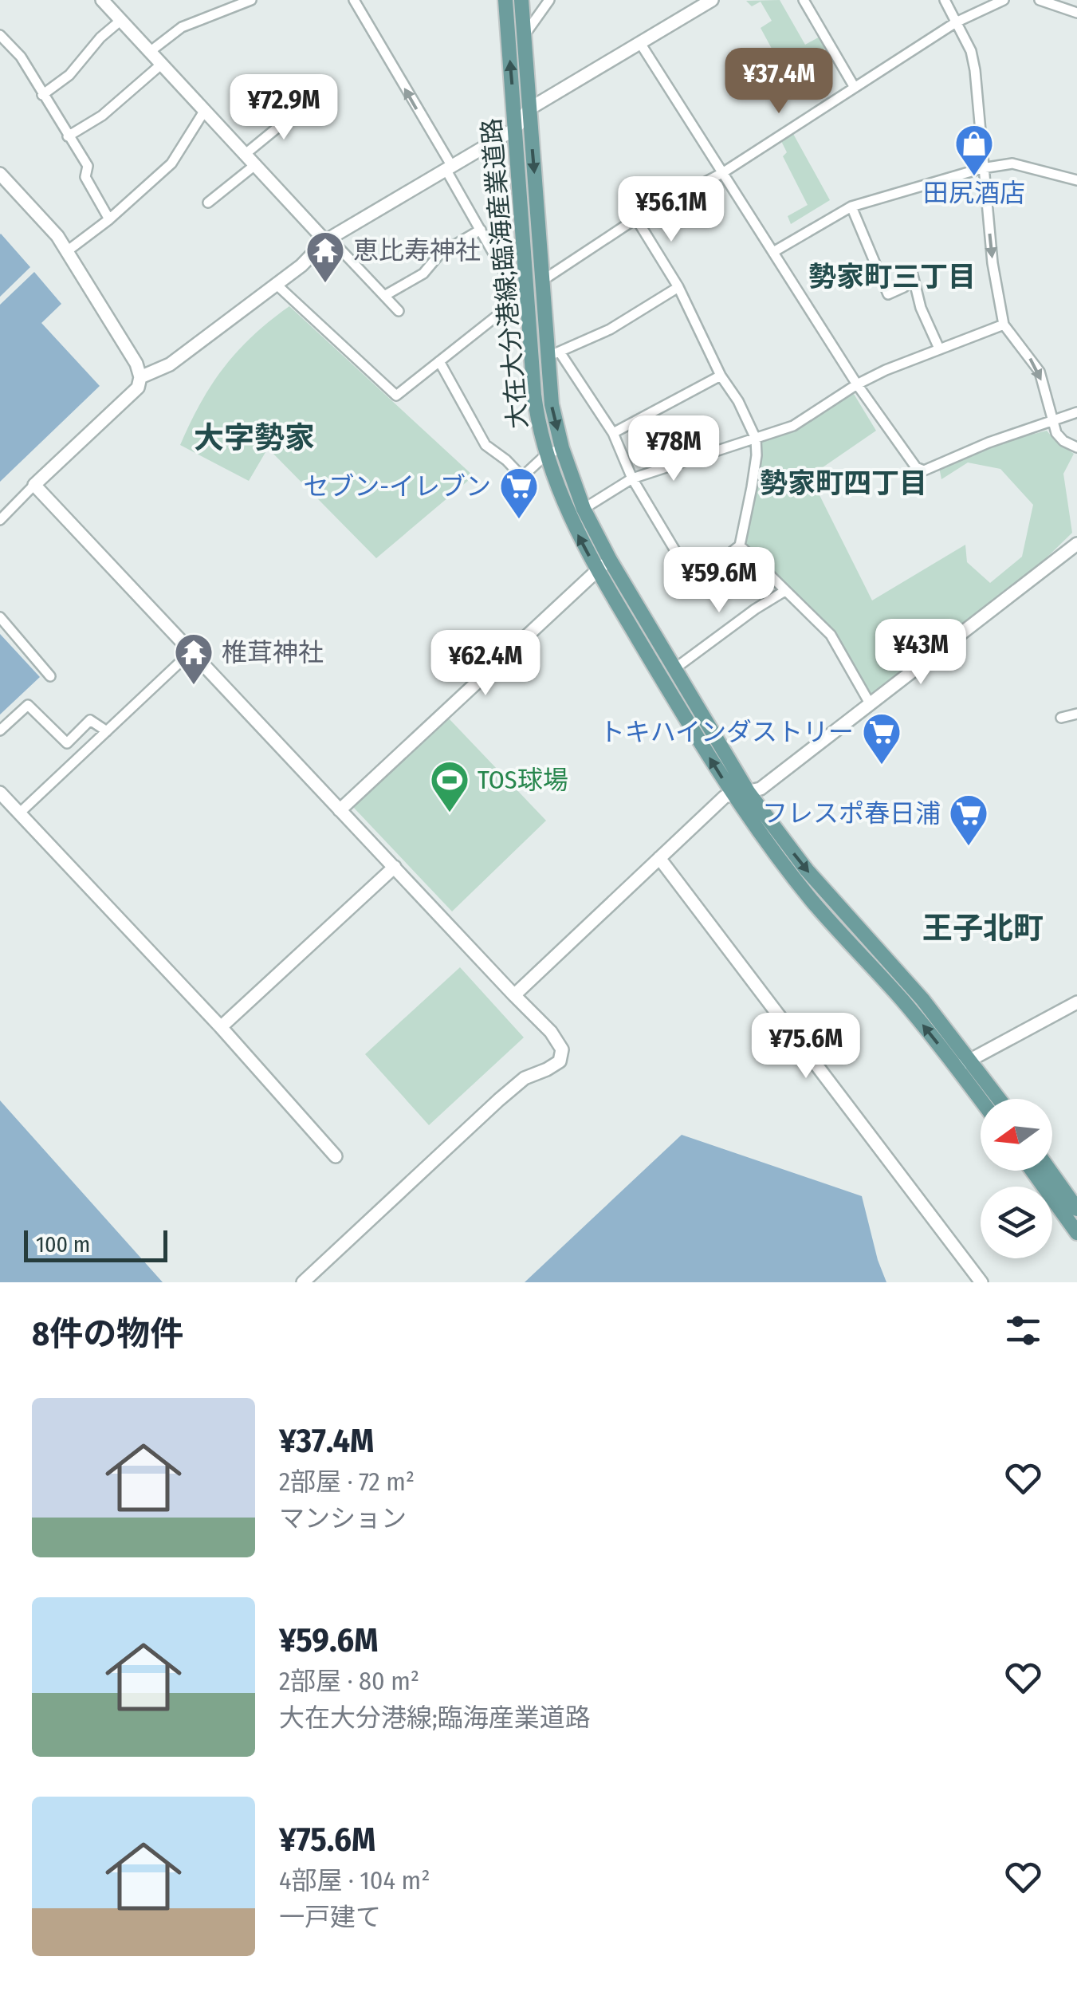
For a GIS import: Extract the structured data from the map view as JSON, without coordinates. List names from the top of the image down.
{
  "streets": {
    "main road": ["大在大分港線;臨海産業道路"]
  },
  "districts": [
    "勢家町三丁目",
    "大字勢家",
    "勢家町四丁目",
    "王子北町"
  ],
  "places": {
    "shop": ["田尻酒店"],
    "temple": ["恵比寿神社", "椎茸神社"],
    "supermarket": ["セブン-イレブン", "トキハインダストリー", "フレスポ春日浦"],
    "sports": ["TOS球場"]
  },
  "scale_bar": "100 m",
  "north": "left",
  "page": {
    "price": [
      "¥37.4M",
      "¥72.9M",
      "¥56.1M",
      "¥78M",
      "¥59.6M",
      "¥43M",
      "¥62.4M",
      "¥75.6M"
    ],
    "scale": "100 m",
    "heading": "8件の物件",
    "list": [
      {
        "name": "¥37.4M",
        "note": "2部屋 · 72 m² · マンション"
      },
      {
        "name": "¥59.6M",
        "note": "2部屋 · 80 m² · 大在大分港線;臨海産業道路"
      },
      {
        "name": "¥75.6M",
        "note": "4部屋 · 104 m² · 一戸建て"
      }
    ]
  }
}
